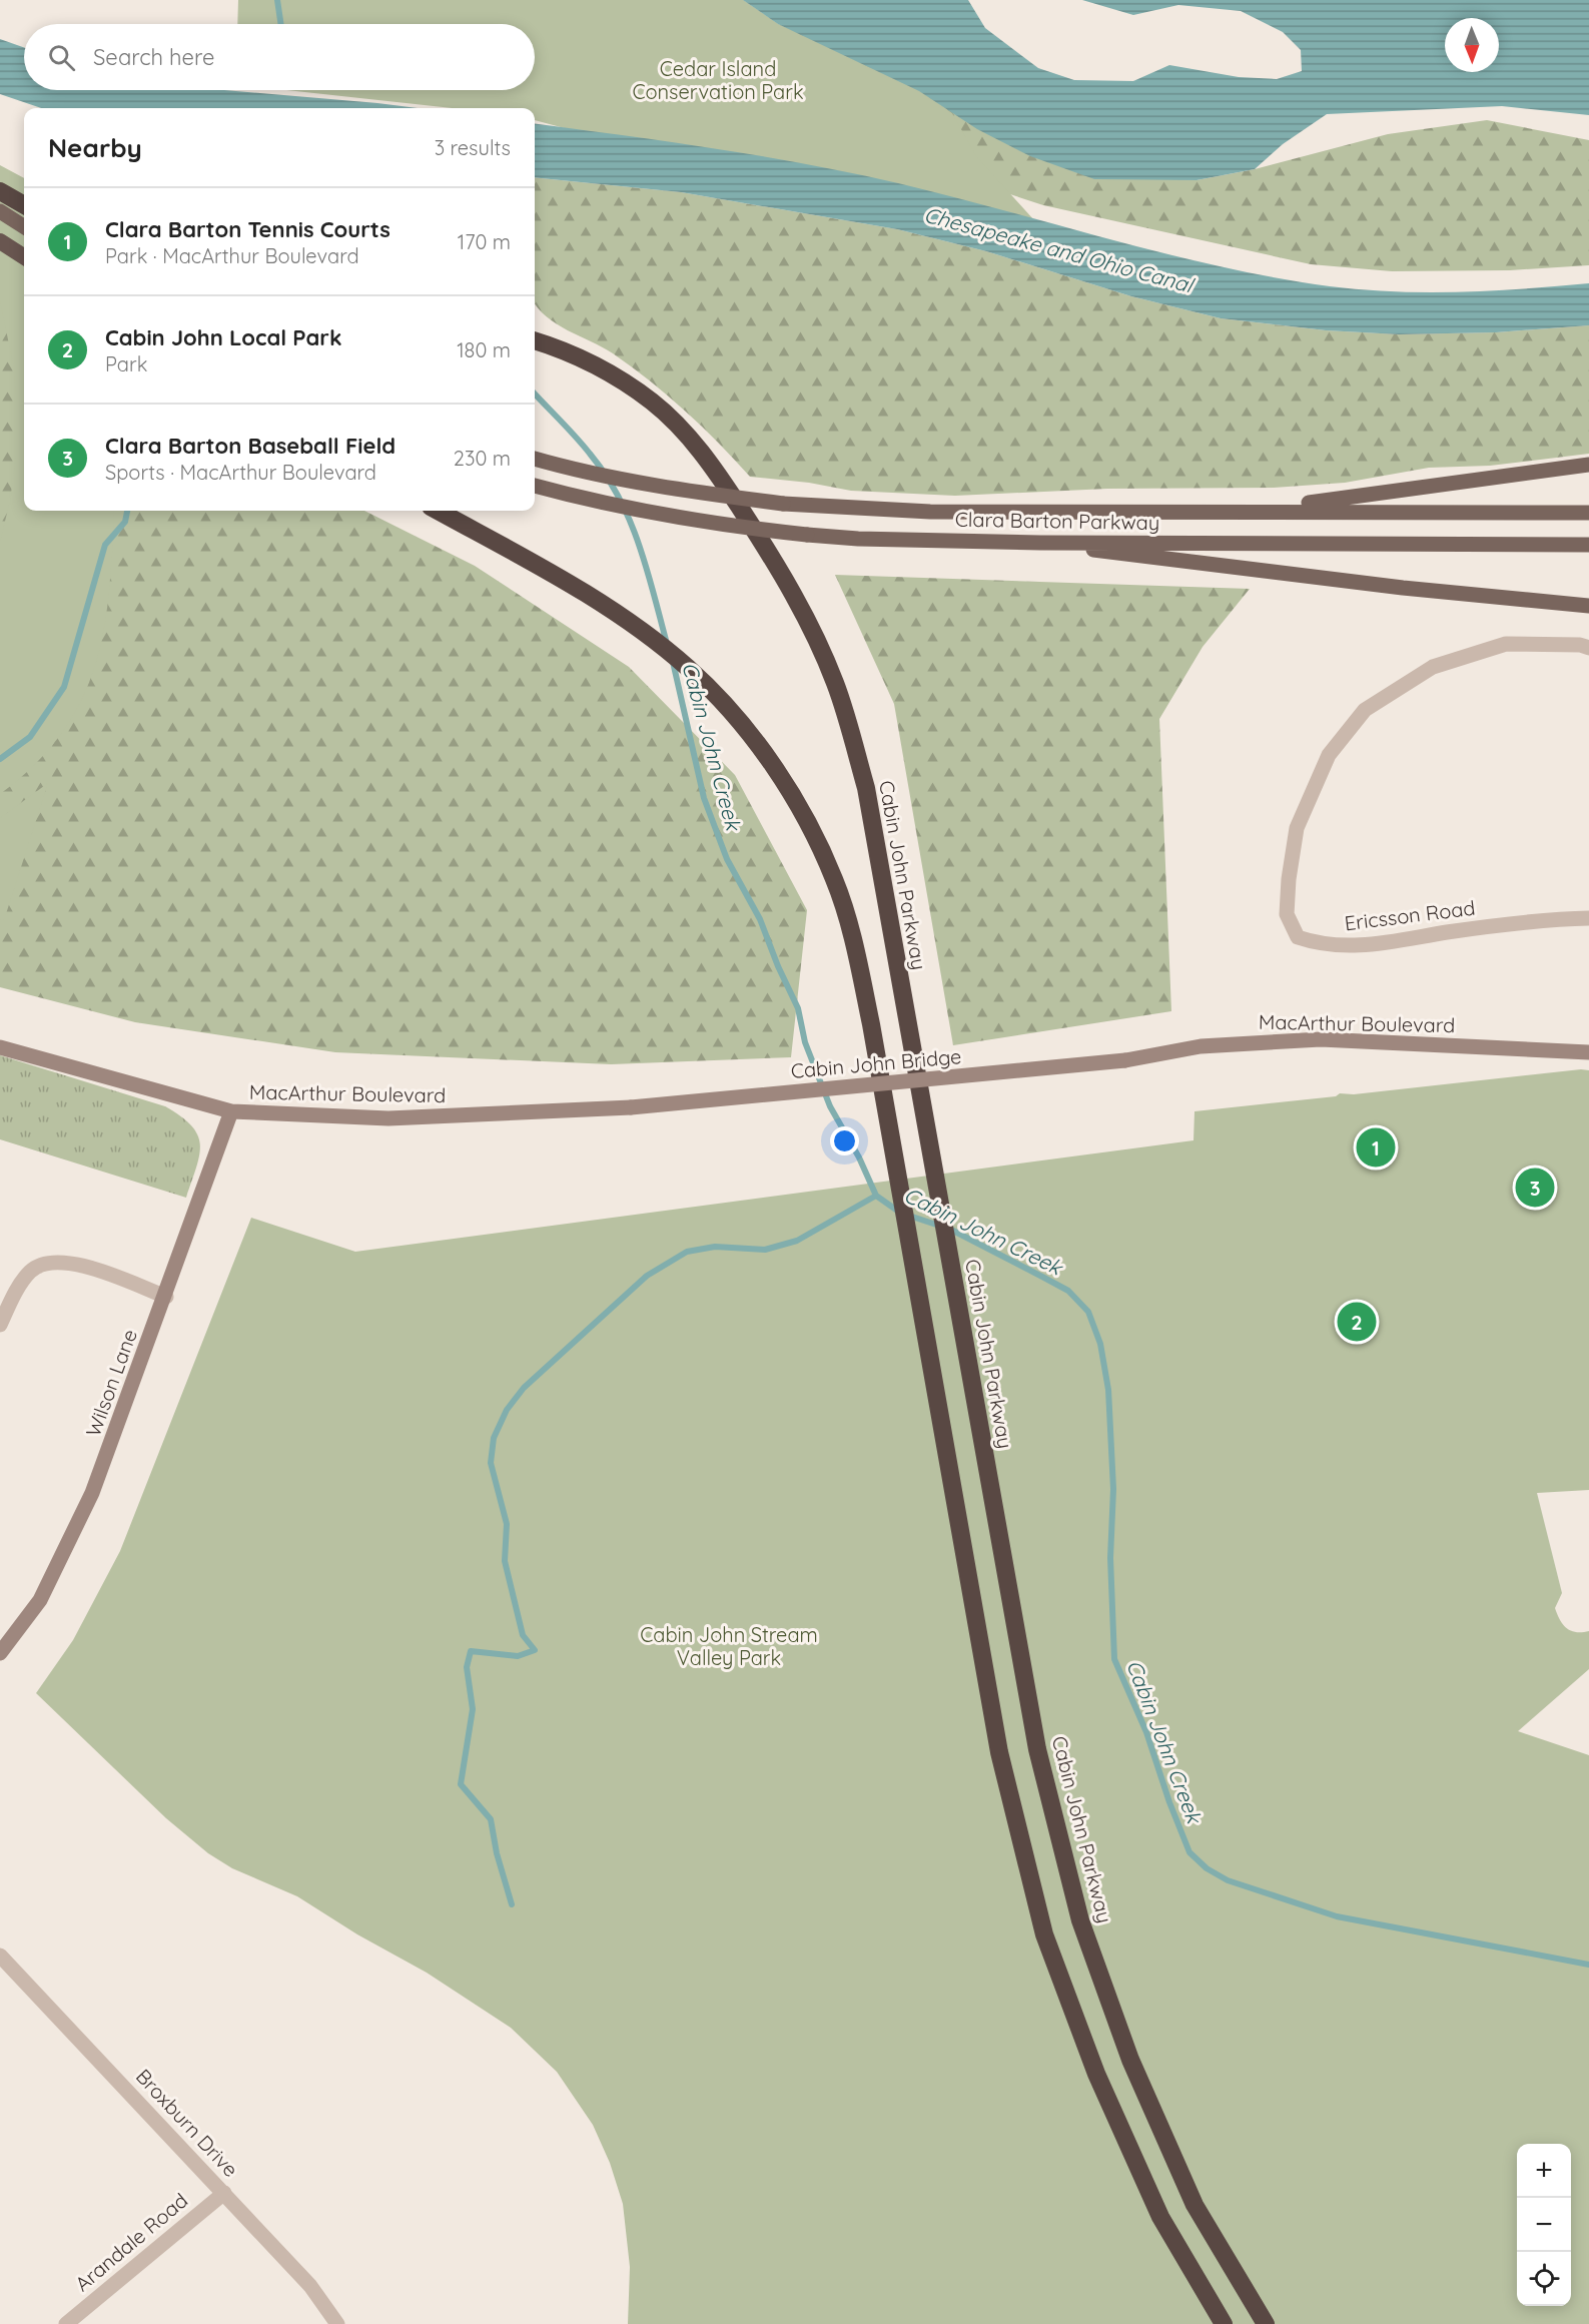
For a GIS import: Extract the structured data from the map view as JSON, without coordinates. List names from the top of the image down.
{
  "streets": {
    "highway": ["Cabin John Parkway"],
    "main road": [
      "Clara Barton Parkway",
      "MacArthur Boulevard",
      "Cabin John Bridge",
      "Wilson Lane"
    ],
    "street": ["Ericsson Road", "Broxburn Drive", "Arandale Road"]
  },
  "crossings": [
    ["MacArthur Boulevard", "Cabin John Bridge"],
    ["MacArthur Boulevard", "Wilson Lane"],
    ["Broxburn Drive", "Arandale Road"]
  ],
  "water": ["Chesapeake and Ohio Canal", "Cabin John Creek"],
  "parks": ["Cedar Island Conservation Park", "Cabin John Stream Valley Park"],
  "north": "bottom",
  "page": {
    "search": "Search here",
    "heading": ["Nearby", "3 results"],
    "list": [
      {
        "mark": "1",
        "name": "Clara Barton Tennis Courts",
        "note": "Park · MacArthur Boulevard",
        "value": "170 m"
      },
      {
        "mark": "2",
        "name": "Cabin John Local Park",
        "note": "Park",
        "value": "180 m"
      },
      {
        "mark": "3",
        "name": "Clara Barton Baseball Field",
        "note": "Sports · MacArthur Boulevard",
        "value": "230 m"
      }
    ],
    "pins": ["1", "3", "2"],
    "map_buttons": ["+", "−"]
  }
}
